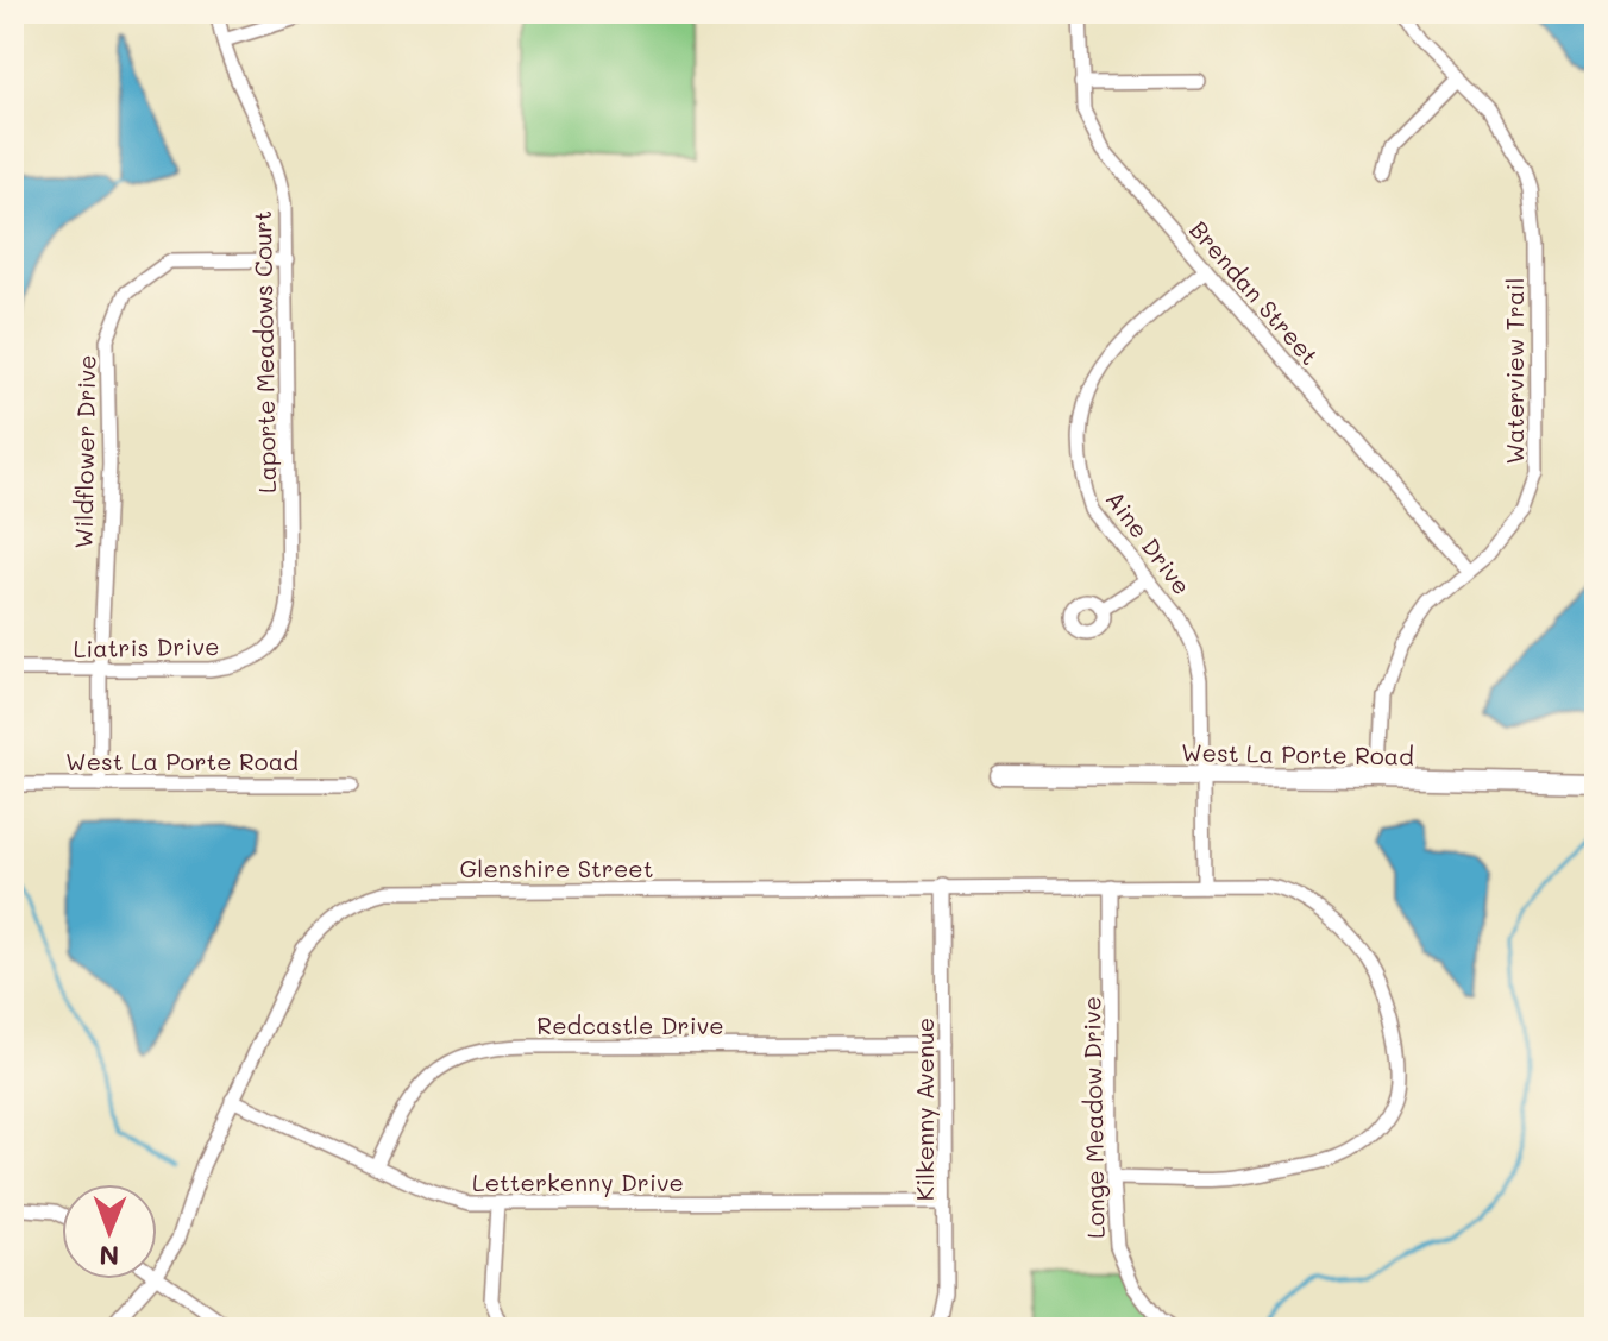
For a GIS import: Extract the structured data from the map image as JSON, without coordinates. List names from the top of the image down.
{
  "streets": {
    "street": [
      "Brendan Street",
      "Laporte Meadows Court",
      "Waterview Trail",
      "Wildflower Drive",
      "Aine Drive",
      "Liatris Drive",
      "West La Porte Road",
      "Glenshire Street",
      "Redcastle Drive",
      "Kilkenny Avenue",
      "Longe Meadow Drive",
      "Letterkenny Drive"
    ]
  },
  "crossings": [
    ["Brendan Street", "Waterview Trail"],
    ["Brendan Street", "Aine Drive"],
    ["Laporte Meadows Court", "Wildflower Drive"],
    ["Laporte Meadows Court", "Liatris Drive"],
    ["Waterview Trail", "West La Porte Road"],
    ["Wildflower Drive", "Liatris Drive"],
    ["Wildflower Drive", "West La Porte Road"],
    ["Aine Drive", "West La Porte Road"],
    ["Aine Drive", "Glenshire Street"],
    ["Aine Drive", "Longe Meadow Drive"],
    ["Glenshire Street", "Kilkenny Avenue"],
    ["Glenshire Street", "Longe Meadow Drive"],
    ["Glenshire Street", "Letterkenny Drive"],
    ["Redcastle Drive", "Kilkenny Avenue"],
    ["Redcastle Drive", "Letterkenny Drive"],
    ["Kilkenny Avenue", "Letterkenny Drive"]
  ],
  "north": "bottom"
}
